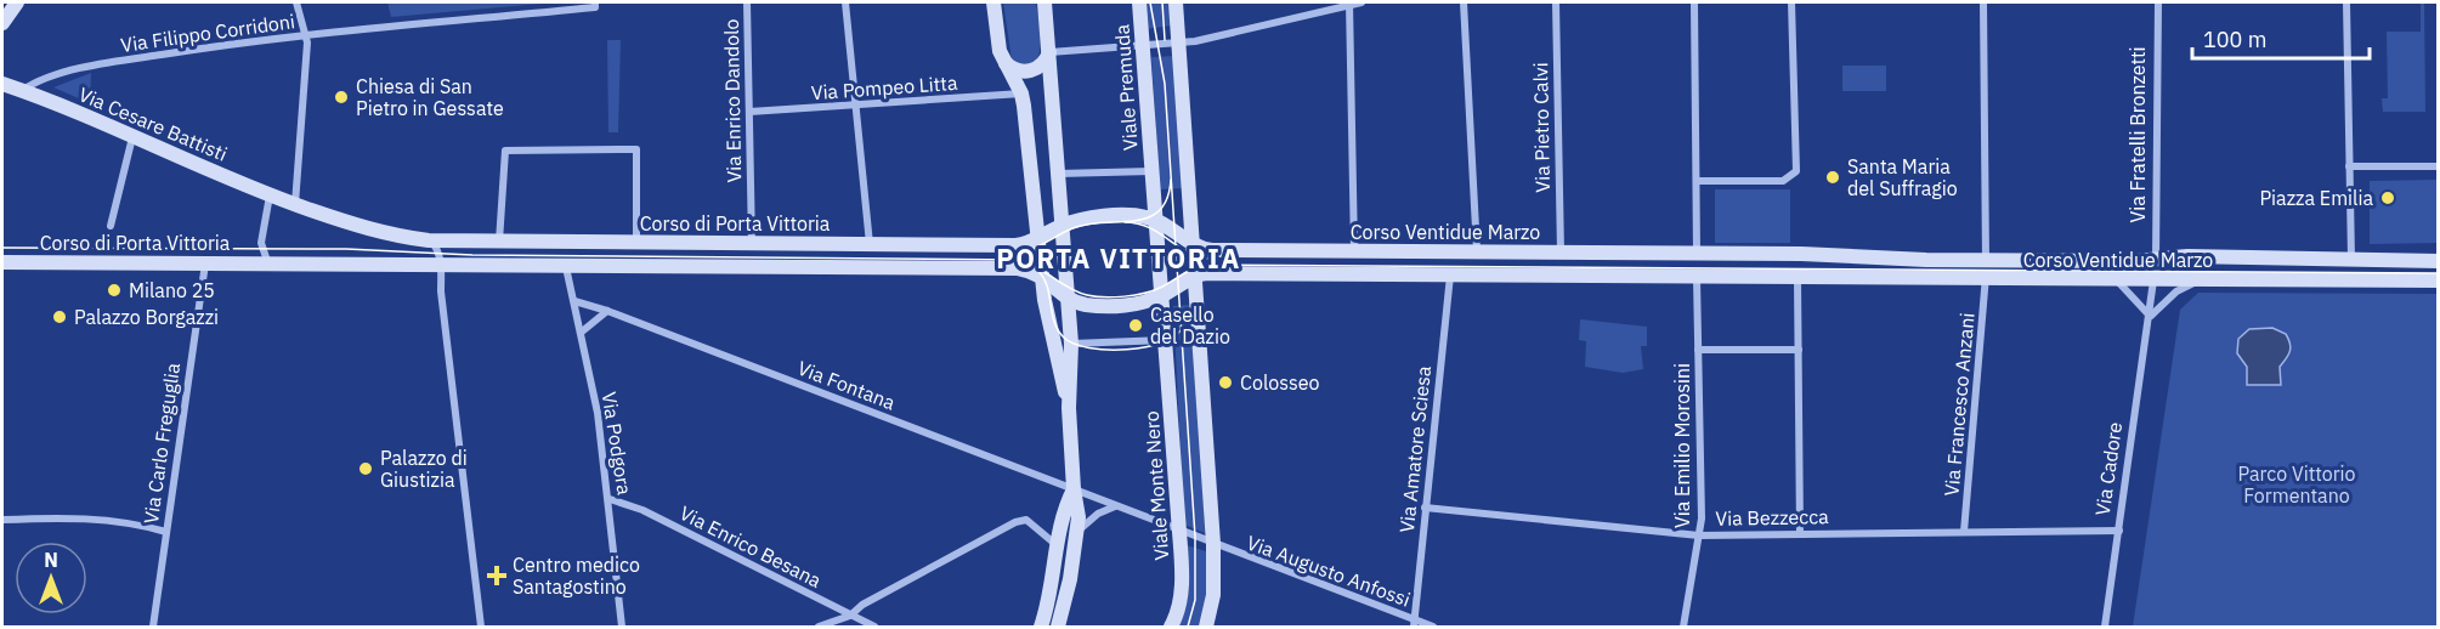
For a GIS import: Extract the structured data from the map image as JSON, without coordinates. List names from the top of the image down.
{
  "streets": {
    "main road": [
      "Viale Premuda",
      "Via Cesare Battisti",
      "Corso di Porta Vittoria",
      "Corso Ventidue Marzo",
      "Viale Monte Nero"
    ],
    "street": [
      "Via Filippo Corridoni",
      "Via Pompeo Litta",
      "Via Enrico Dandolo",
      "Via Pietro Calvi",
      "Via Fratelli Bronzetti",
      "Via Fontana",
      "Via Francesco Anzani",
      "Via Carlo Freguglia",
      "Via Podgora",
      "Via Emilio Morosini",
      "Via Amatore Sciesa",
      "Via Cadore",
      "Via Bezzecca",
      "Via Enrico Besana",
      "Via Augusto Anfossi"
    ]
  },
  "crossings": [
    ["Via Filippo Corridoni", "Via Cesare Battisti"],
    ["Via Pompeo Litta", "Via Enrico Dandolo"],
    ["Viale Premuda", "Corso di Porta Vittoria"],
    ["Viale Premuda", "Viale Monte Nero"],
    ["Via Enrico Dandolo", "Corso di Porta Vittoria"],
    ["Via Cesare Battisti", "Corso di Porta Vittoria"],
    ["Via Pietro Calvi", "Corso Ventidue Marzo"],
    ["Via Fratelli Bronzetti", "Corso Ventidue Marzo"],
    ["Via Fratelli Bronzetti", "Via Cadore"],
    ["Corso di Porta Vittoria", "Via Carlo Freguglia"],
    ["Corso di Porta Vittoria", "Via Podgora"],
    ["Corso di Porta Vittoria", "Viale Monte Nero"],
    ["Corso Ventidue Marzo", "Via Francesco Anzani"],
    ["Corso Ventidue Marzo", "Via Emilio Morosini"],
    ["Corso Ventidue Marzo", "Via Cadore"],
    ["Via Fontana", "Via Podgora"],
    ["Via Fontana", "Via Augusto Anfossi"],
    ["Via Francesco Anzani", "Via Bezzecca"],
    ["Via Podgora", "Via Enrico Besana"],
    ["Via Emilio Morosini", "Via Bezzecca"],
    ["Via Amatore Sciesa", "Via Bezzecca"],
    ["Via Amatore Sciesa", "Via Augusto Anfossi"],
    ["Via Cadore", "Via Bezzecca"],
    ["Viale Monte Nero", "Via Augusto Anfossi"]
  ],
  "districts": ["PORTA VITTORIA"],
  "parks": ["Parco Vittorio Formentano"],
  "places": {
    "other": [
      "Chiesa di San Pietro in Gessate",
      "Santa Maria del Suffragio",
      "Piazza Emilia",
      "Milano 25",
      "Palazzo Borgazzi",
      "Casello del Dazio",
      "Colosseo",
      "Palazzo di Giustizia"
    ],
    "health": ["Centro medico Santagostino"]
  },
  "scale_bar": "100 m",
  "north": "top"
}
